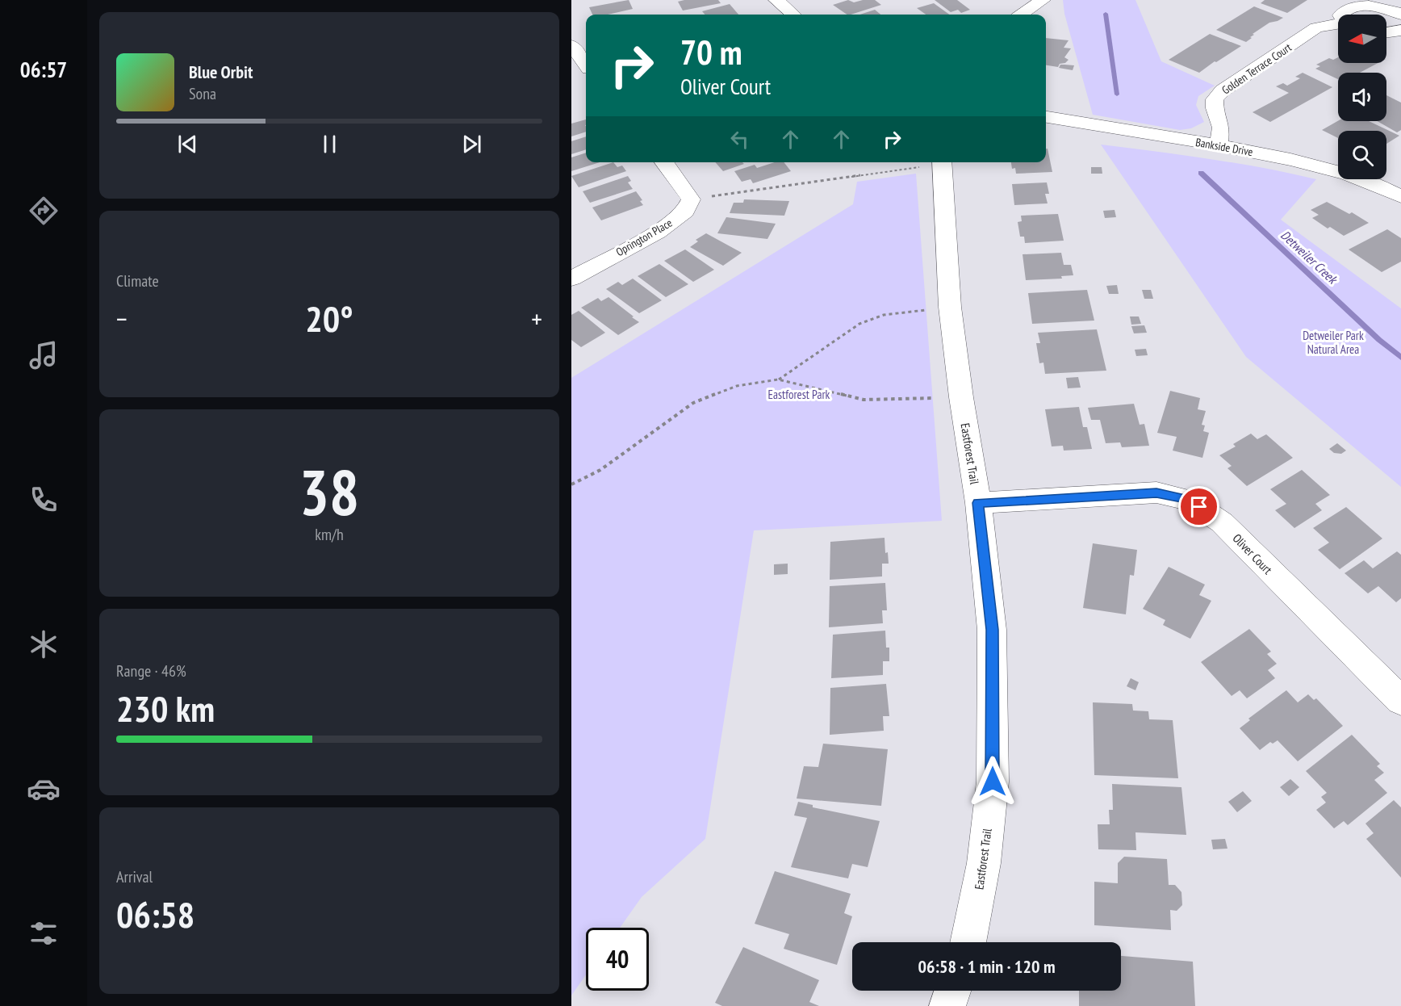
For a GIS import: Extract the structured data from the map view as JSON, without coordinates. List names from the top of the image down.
{
  "streets": {
    "street": [
      "Golden Terrace Court",
      "Bankside Drive",
      "Oprington Place",
      "Eastforest Trail",
      "Oliver Court"
    ]
  },
  "crossings": [
    ["Golden Terrace Court", "Bankside Drive"],
    ["Eastforest Trail", "Oliver Court"]
  ],
  "water": ["Detweiler Creek"],
  "parks": ["Detweiler Park Natural Area", "Eastforest Park"],
  "north": "left",
  "page": {
    "tabs": "06:57",
    "turn": ["70 m", "Oliver Court"],
    "song": ["Blue Orbit", "Sona"],
    "tile": [
      "Climate",
      ["38", "km/h"],
      ["Range · 46%", "230 km"],
      ["Arrival", "06:58"]
    ],
    "heat": ["−", "20°", "+"],
    "limit": "40",
    "trip": "06:58 · 1 min · 120 m"
  }
}
